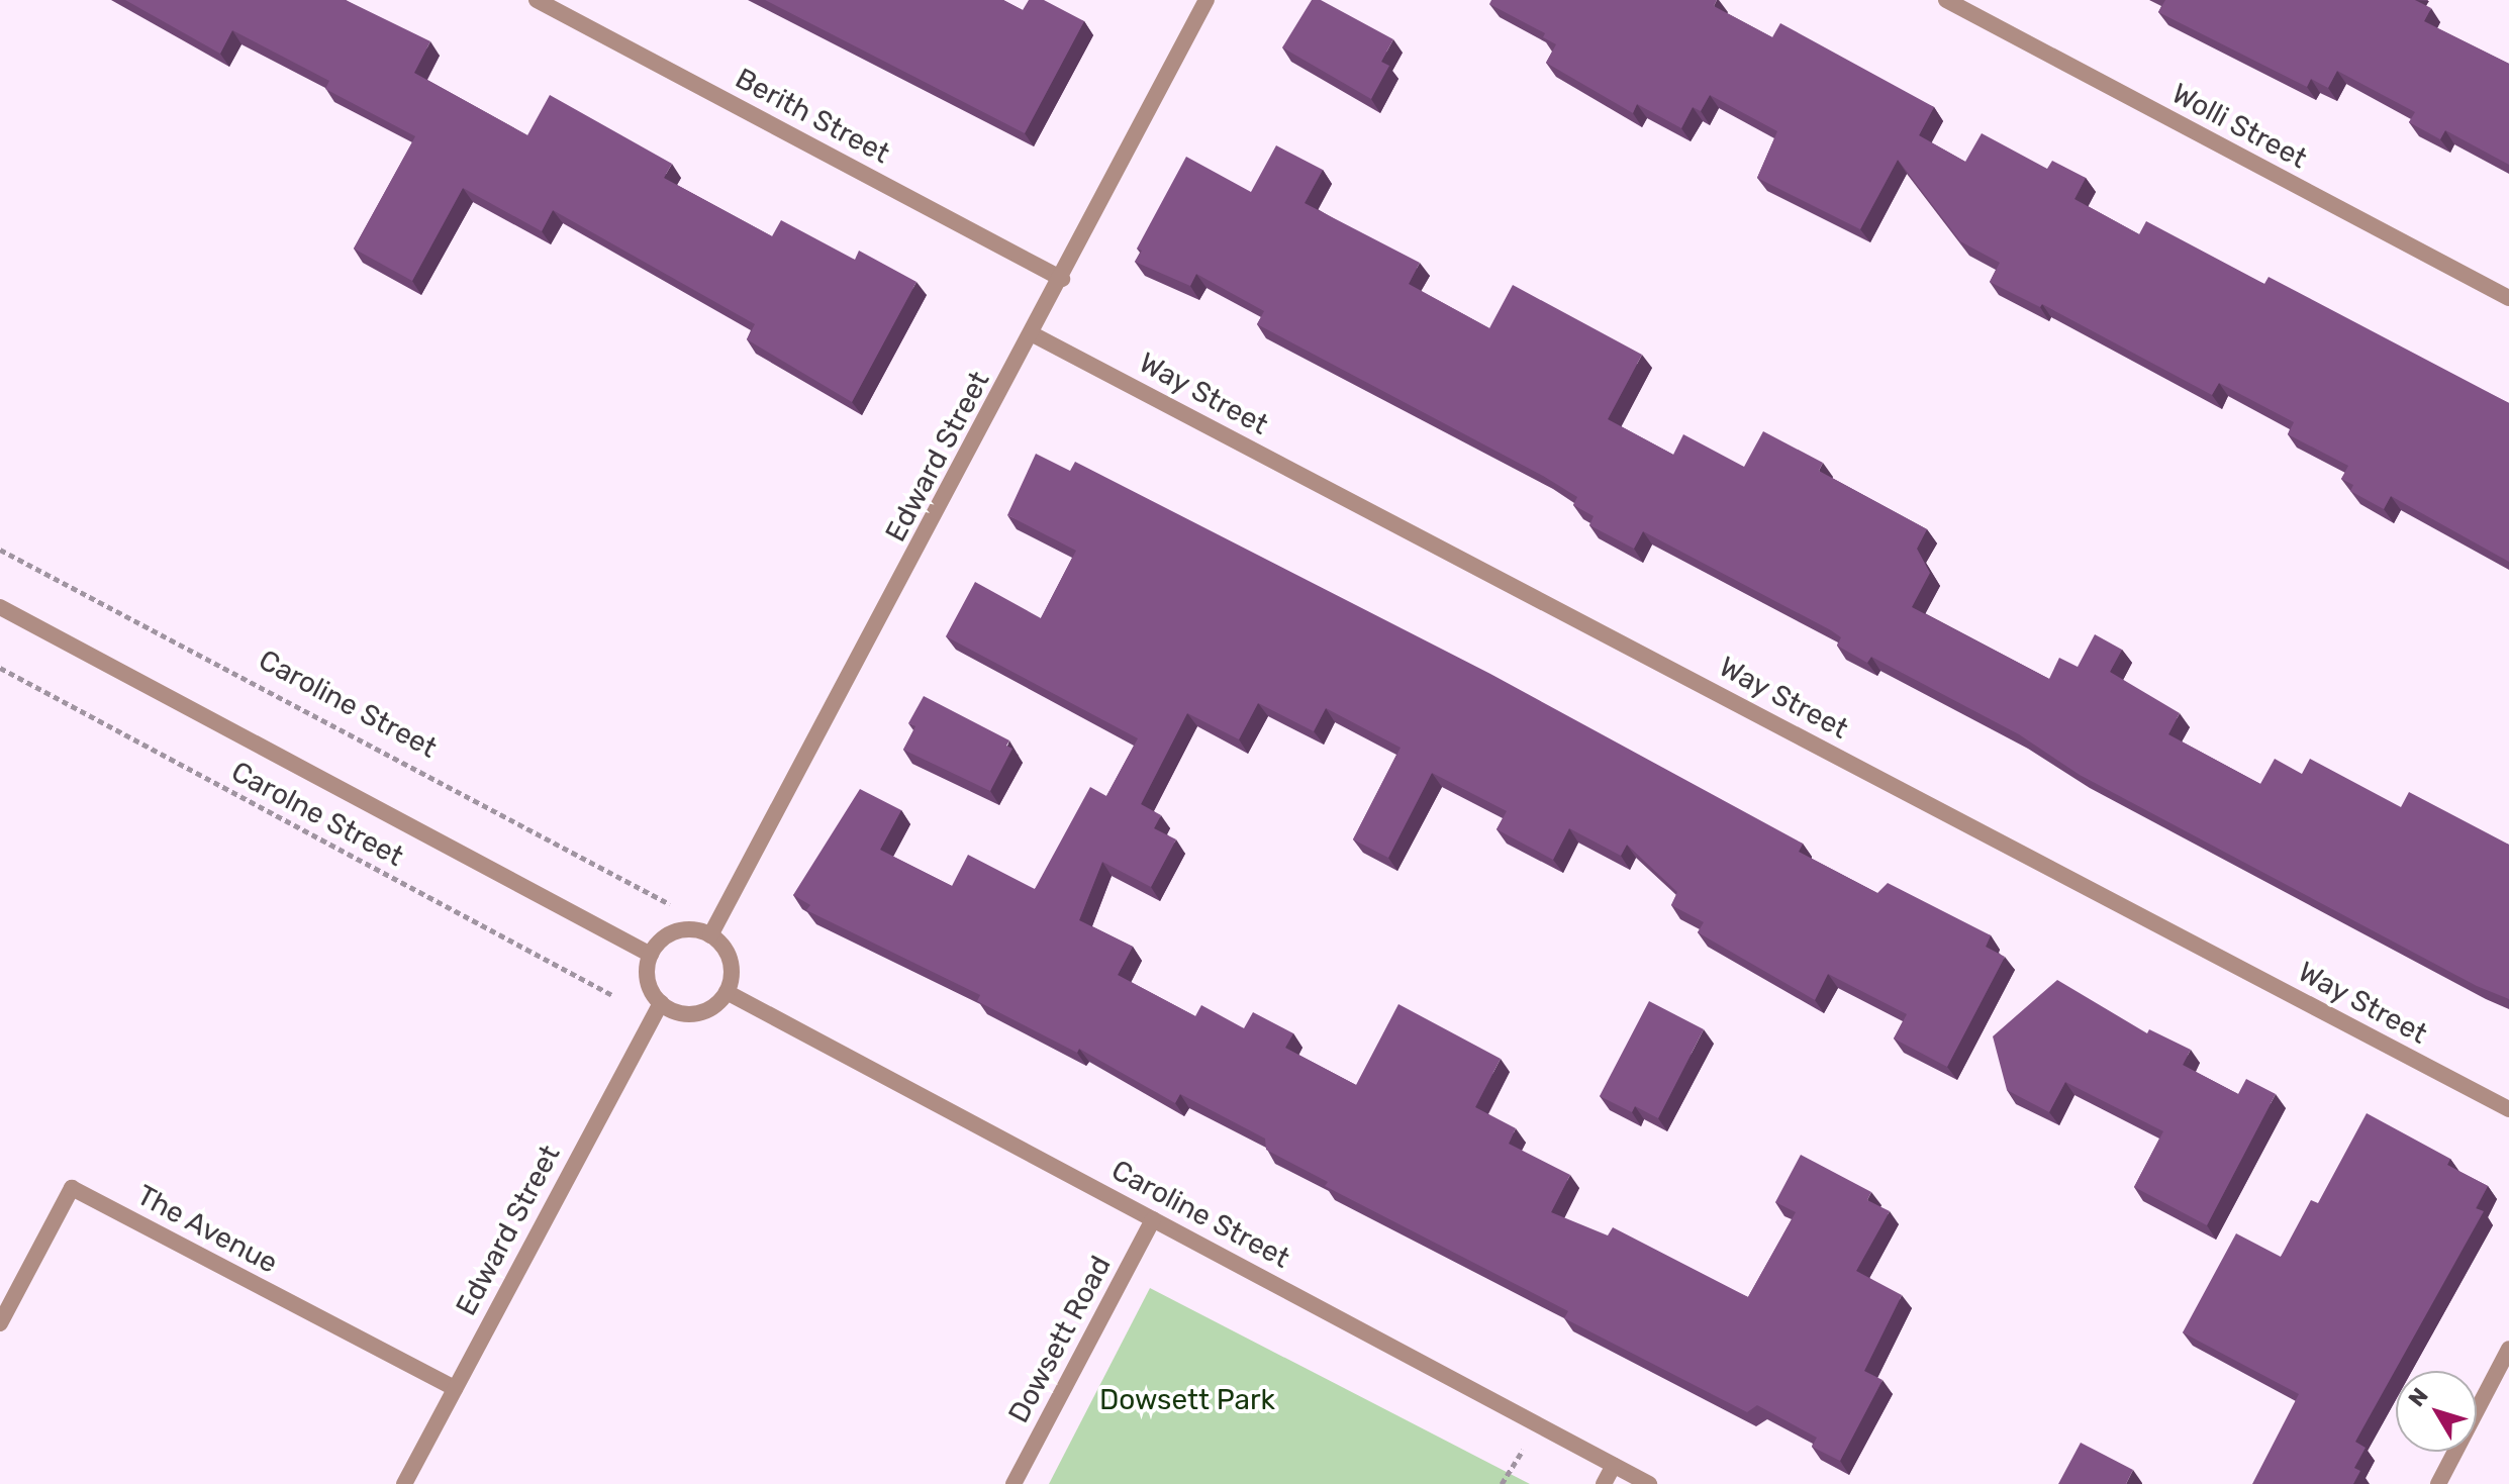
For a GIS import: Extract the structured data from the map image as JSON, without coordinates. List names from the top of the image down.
{
  "streets": {
    "street": [
      "Berith Street",
      "Wolli Street",
      "Way Street",
      "Edward Street",
      "Caroline Street",
      "The Avenue",
      "Dowsett Road"
    ],
    "path": ["Carolne Street"]
  },
  "crossings": [
    ["Berith Street", "Edward Street"],
    ["Way Street", "Edward Street"],
    ["Edward Street", "Caroline Street"],
    ["Edward Street", "The Avenue"],
    ["Caroline Street", "Dowsett Road"]
  ],
  "parks": ["Dowsett Park"],
  "north": "top left"
}
